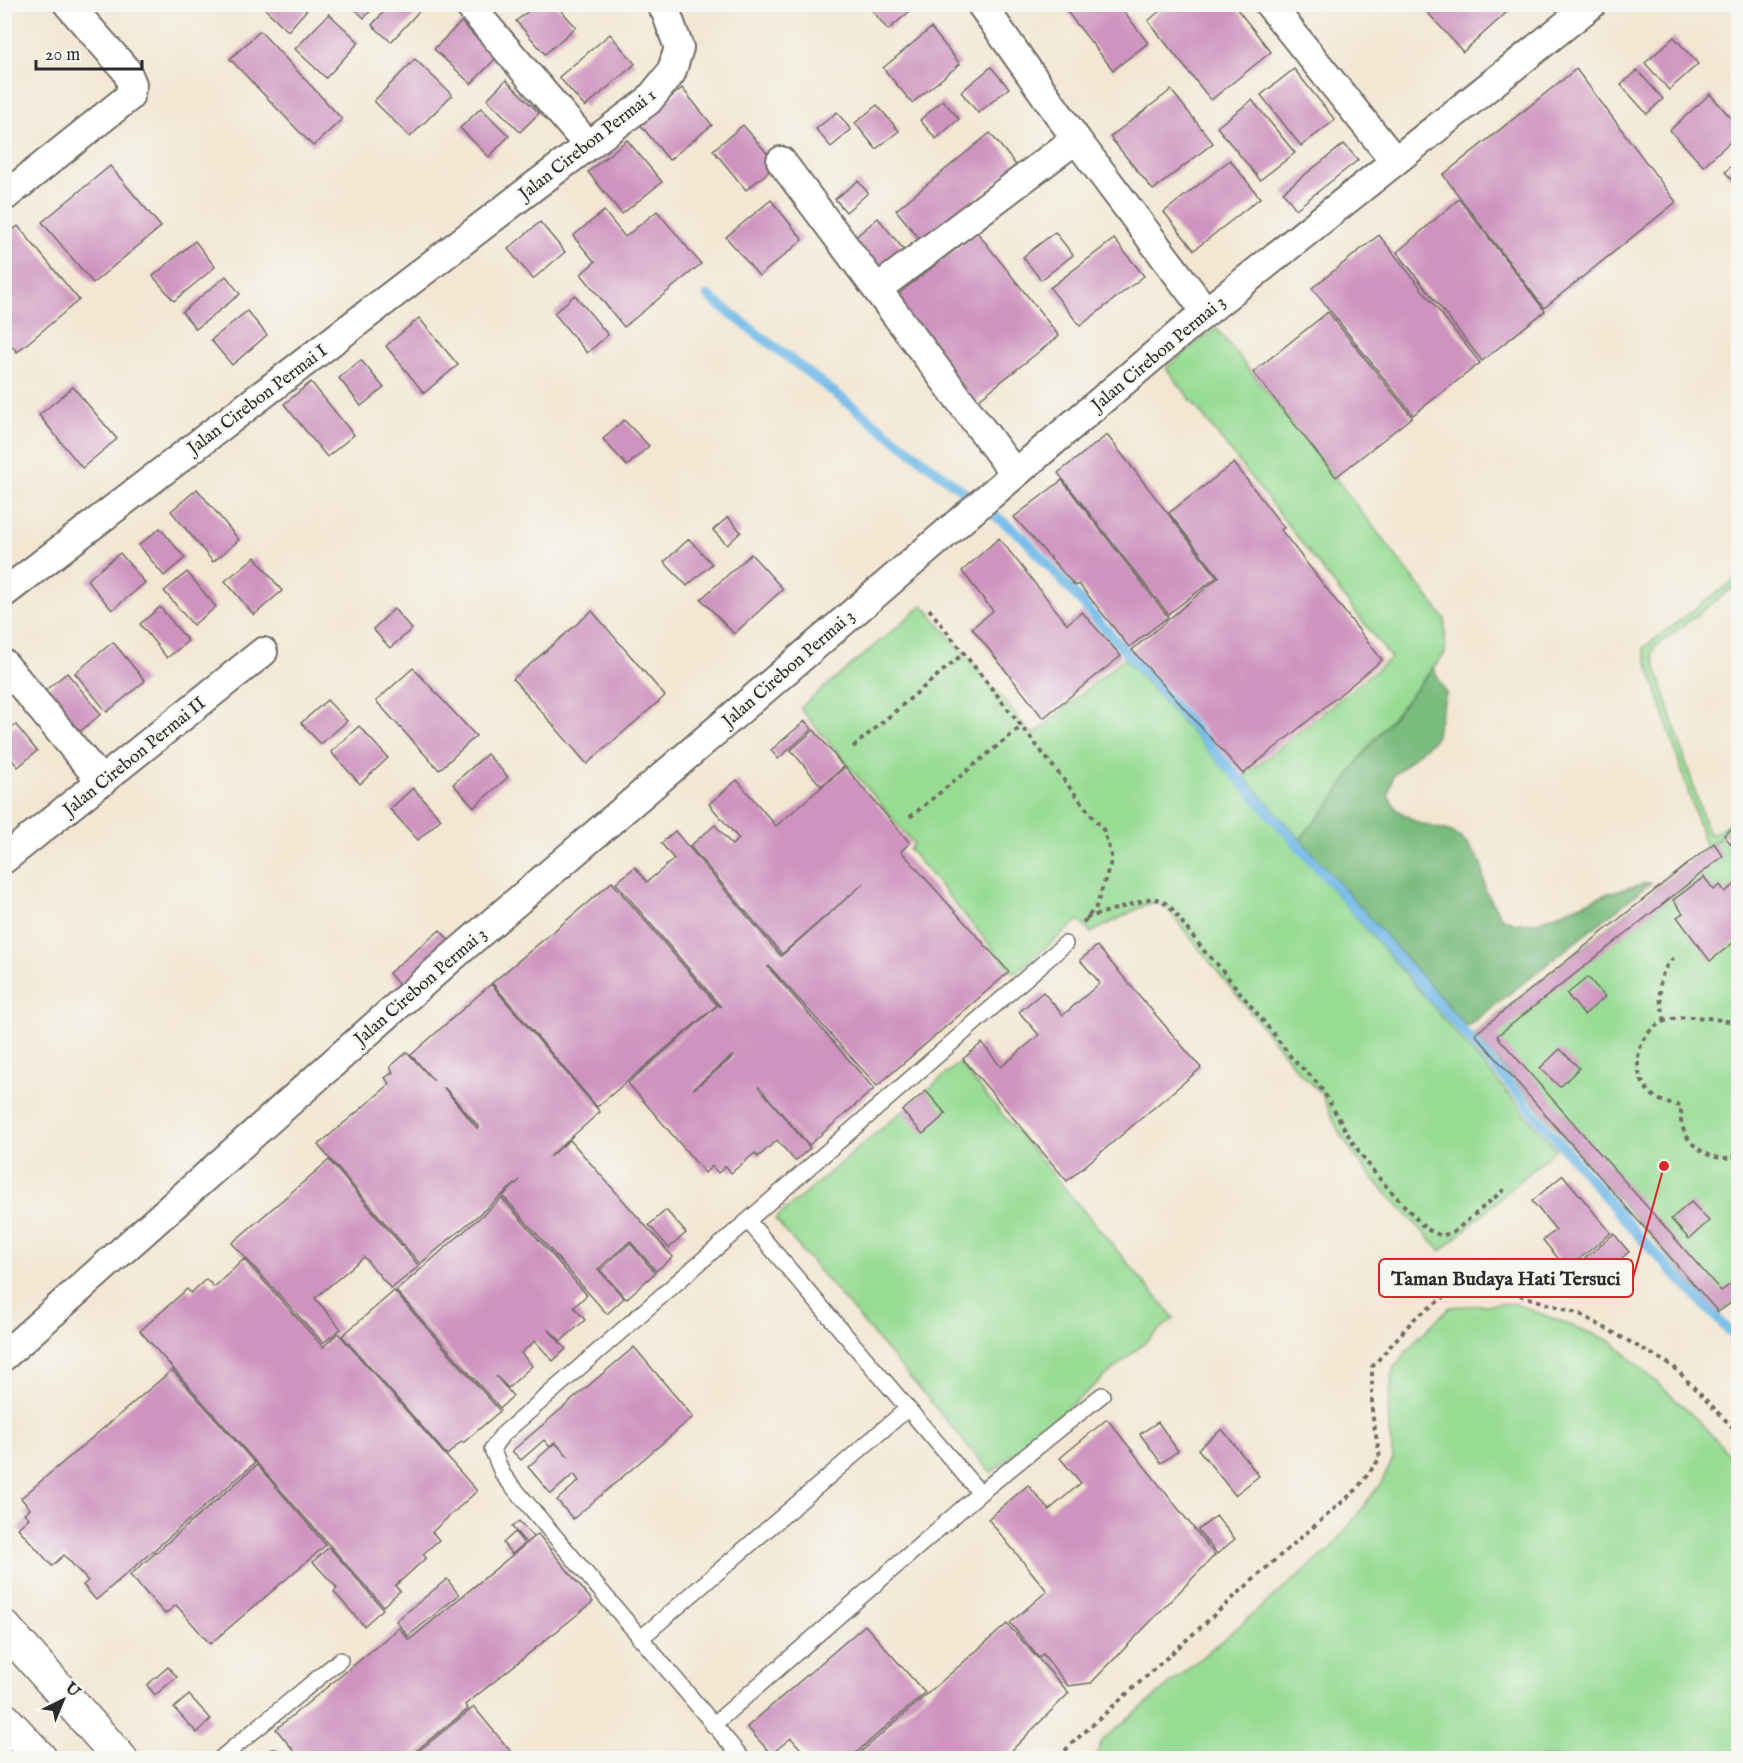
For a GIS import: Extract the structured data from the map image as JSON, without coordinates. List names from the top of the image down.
{
  "streets": {
    "street": [
      "Jalan Cirebon Permai 1",
      "Jalan Cirebon Permai 3",
      "Jalan Cirebon Permai I",
      "Jalan Cirebon Permai II"
    ]
  },
  "crossings": [
    ["Jalan Cirebon Permai 1", "Jalan Cirebon Permai I"]
  ],
  "places": ["Taman Budaya Hati Tersuci"],
  "scale_bar": "20 m",
  "north": "top right"
}
